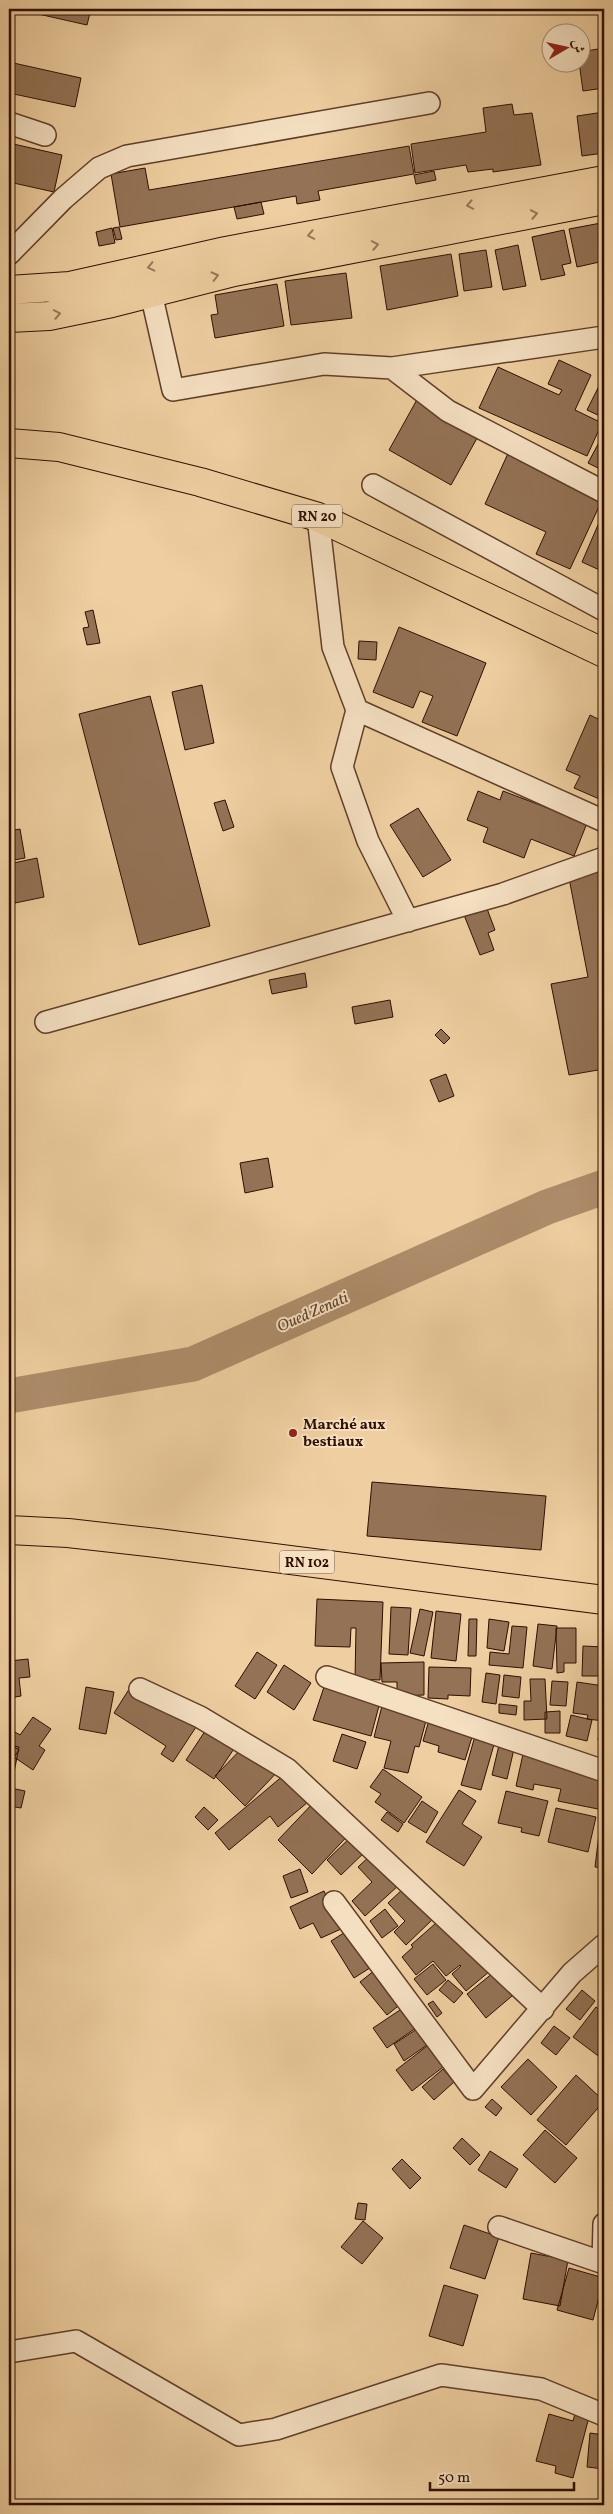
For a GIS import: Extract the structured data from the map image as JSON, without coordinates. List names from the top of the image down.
{
  "streets": {
    "main road": ["RN 20", "RN 102"]
  },
  "water": ["Oued Zenati"],
  "places": ["Marché aux bestiaux"],
  "scale_bar": "50 m",
  "north": "right"
}
